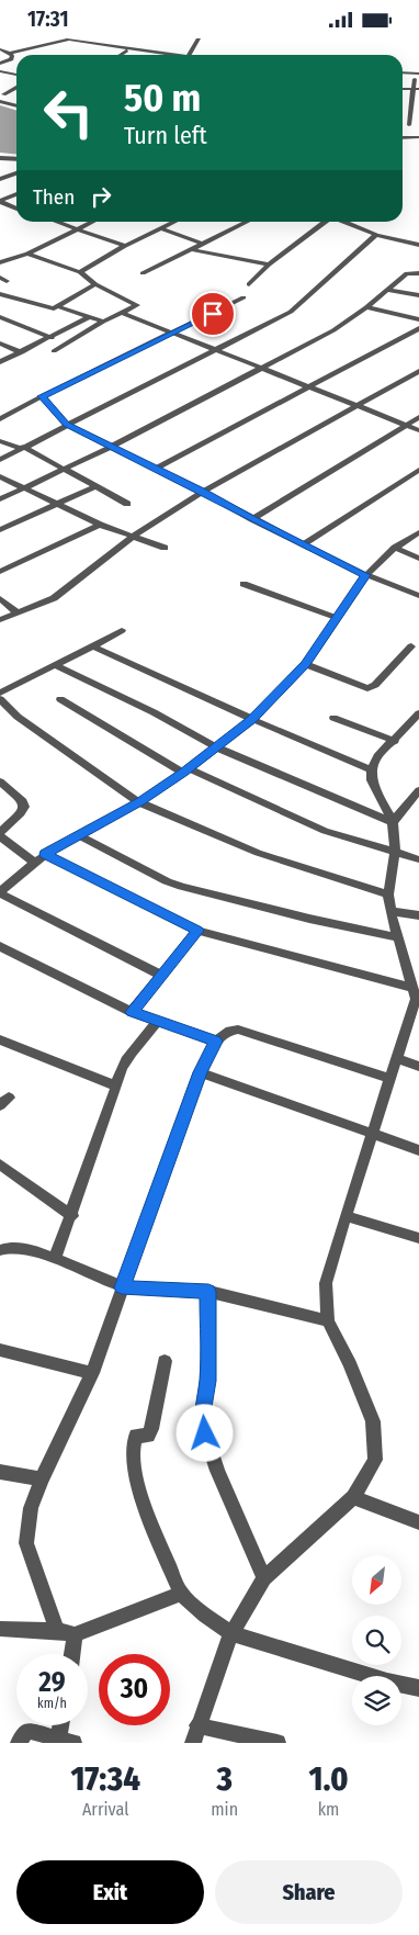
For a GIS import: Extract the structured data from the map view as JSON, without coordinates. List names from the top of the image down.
{
  "north": "bottom left",
  "page": {
    "status": "17:31",
    "turn": ["50 m", "Turn left"],
    "then": "Then",
    "speed": "29 km/h",
    "limit": "30",
    "eta": [
      "17:34",
      "Arrival",
      "3",
      "min",
      "1.0",
      "km"
    ],
    "buttons": ["Exit", "Share"]
  }
}
